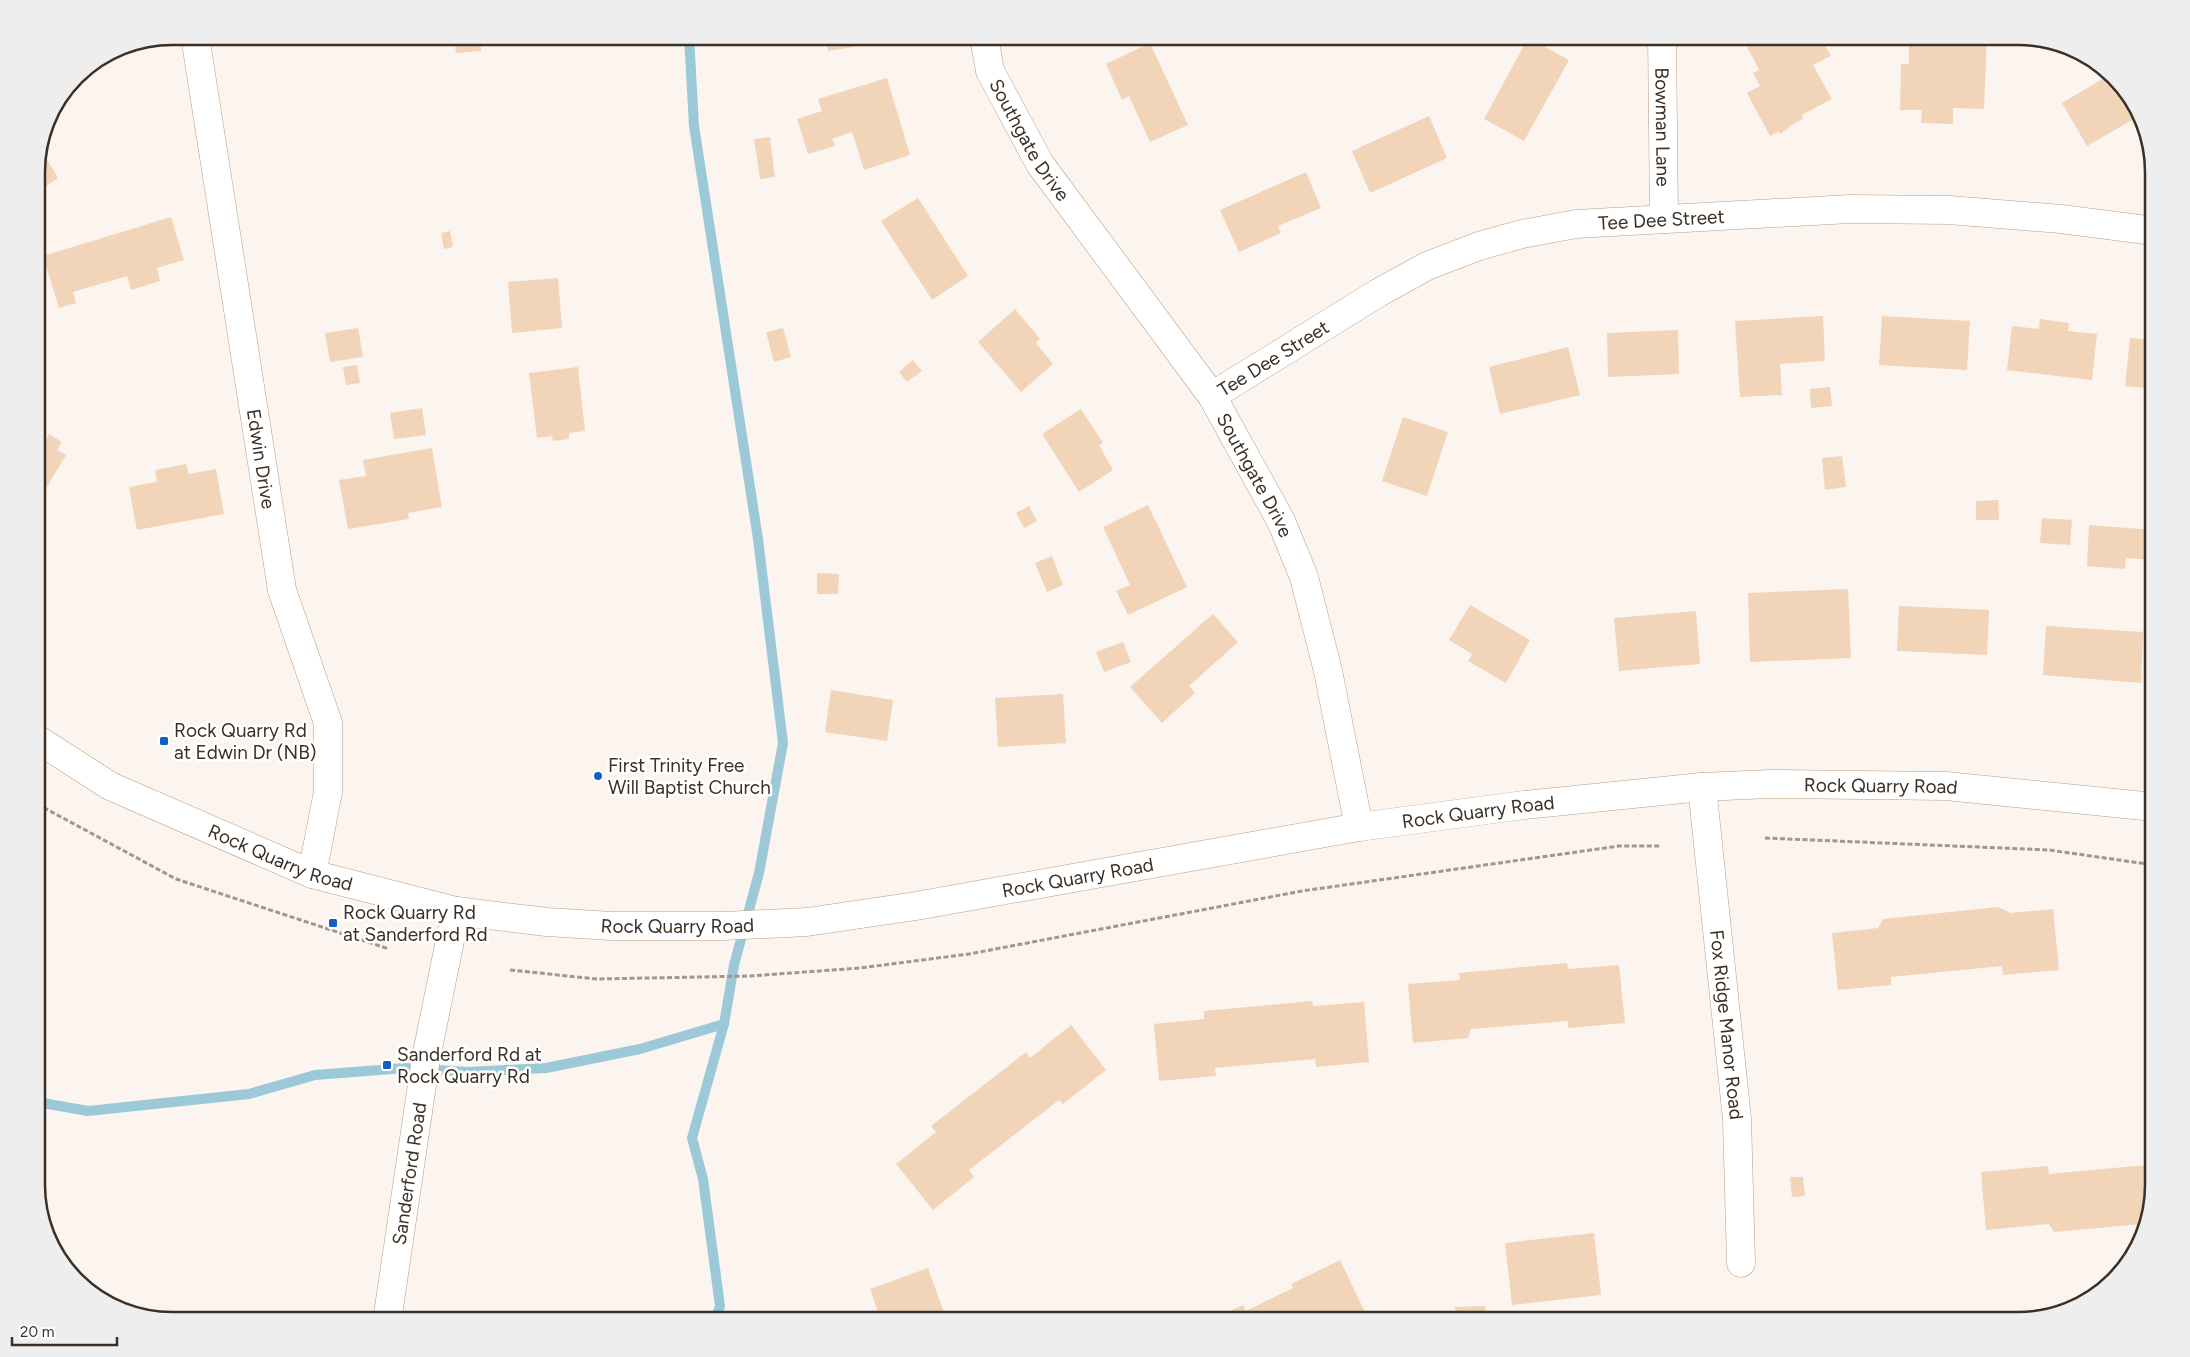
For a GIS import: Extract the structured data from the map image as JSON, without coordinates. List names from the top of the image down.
{
  "streets": {
    "street": [
      "Bowman Lane",
      "Southgate Drive",
      "Tee Dee Street",
      "Edwin Drive",
      "Rock Quarry Road",
      "Fox Ridge Manor Road",
      "Sanderford Road"
    ]
  },
  "crossings": [
    ["Bowman Lane", "Tee Dee Street"],
    ["Southgate Drive", "Tee Dee Street"],
    ["Southgate Drive", "Rock Quarry Road"],
    ["Edwin Drive", "Rock Quarry Road"],
    ["Rock Quarry Road", "Fox Ridge Manor Road"],
    ["Rock Quarry Road", "Sanderford Road"]
  ],
  "places": {
    "transit": ["Rock Quarry Rd at Edwin Dr (NB)", "Rock Quarry Rd at Sanderford Rd", "Sanderford Rd at Rock Quarry Rd"],
    "other": ["First Trinity Free Will Baptist Church"]
  },
  "scale_bar": "20 m"
}
